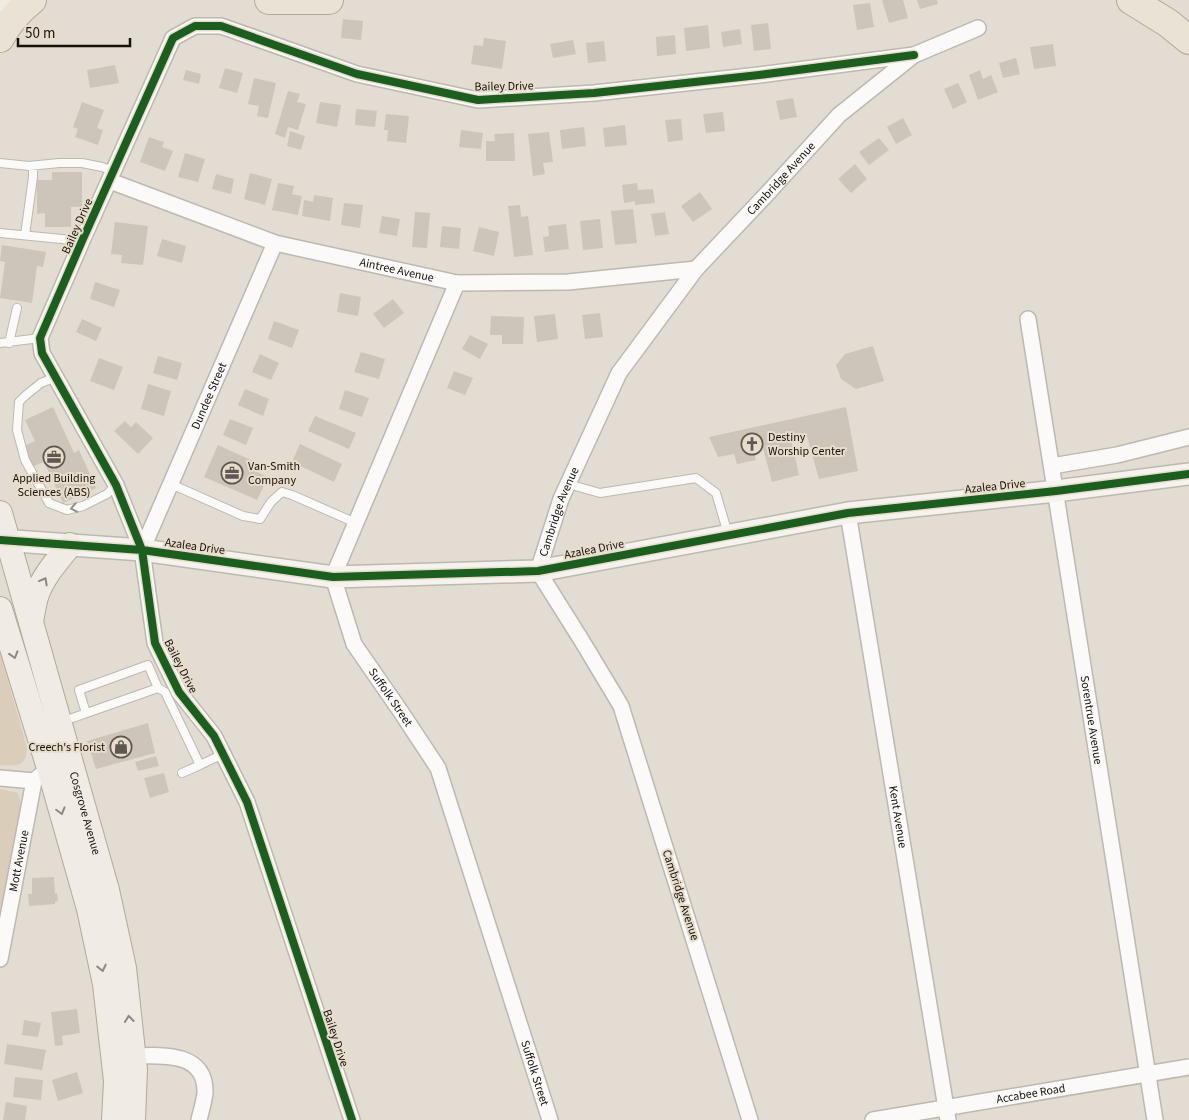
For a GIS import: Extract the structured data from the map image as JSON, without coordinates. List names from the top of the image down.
{
  "streets": {
    "main road": ["Cosgrove Avenue"],
    "street": [
      "Bailey Drive",
      "Cambridge Avenue",
      "Aintree Avenue",
      "Dundee Street",
      "Azalea Drive",
      "Suffolk Street",
      "Sorentrue Avenue",
      "Kent Avenue",
      "Mott Avenue",
      "Accabee Road"
    ]
  },
  "crossings": [
    ["Bailey Drive", "Cambridge Avenue"],
    ["Bailey Drive", "Aintree Avenue"],
    ["Bailey Drive", "Dundee Street"],
    ["Bailey Drive", "Azalea Drive"],
    ["Cambridge Avenue", "Aintree Avenue"],
    ["Cambridge Avenue", "Azalea Drive"],
    ["Aintree Avenue", "Dundee Street"],
    ["Dundee Street", "Azalea Drive"],
    ["Azalea Drive", "Suffolk Street"],
    ["Azalea Drive", "Sorentrue Avenue"],
    ["Azalea Drive", "Cosgrove Avenue"],
    ["Azalea Drive", "Kent Avenue"],
    ["Sorentrue Avenue", "Accabee Road"],
    ["Cosgrove Avenue", "Mott Avenue"],
    ["Kent Avenue", "Accabee Road"]
  ],
  "places": {
    "church": ["Destiny Worship Center"],
    "office": ["Applied Building Sciences (ABS)", "Van-Smith Company"],
    "shop": ["Creech's Florist"]
  },
  "scale_bar": "50 m"
}
